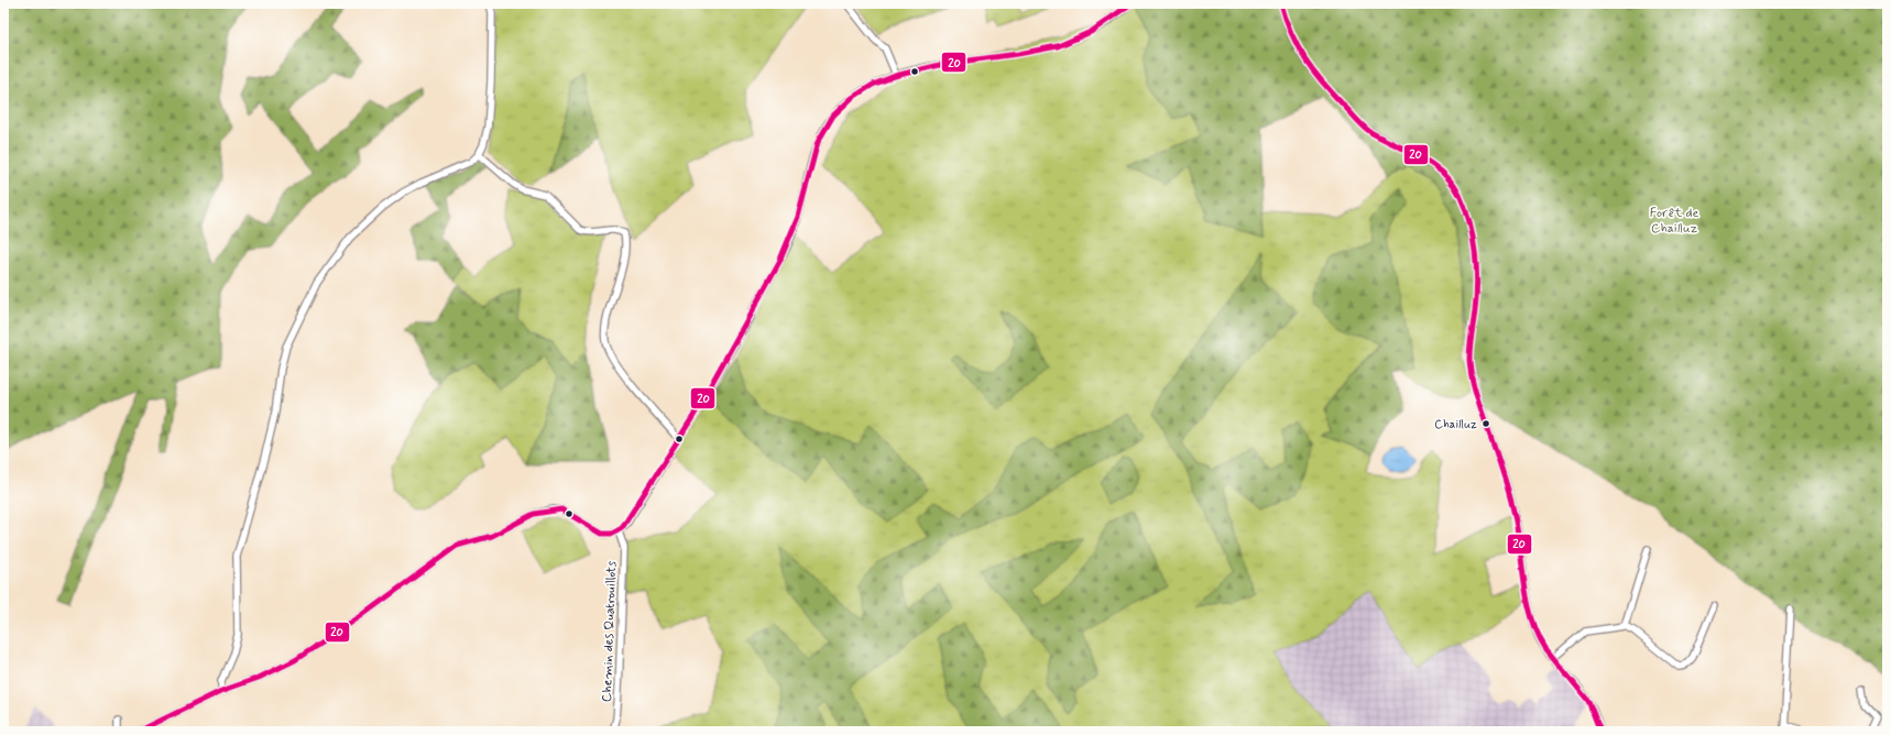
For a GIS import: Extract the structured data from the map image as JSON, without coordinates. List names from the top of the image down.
{
  "streets": {
    "street": ["Chemin des Quatrouillots"]
  },
  "parks": ["Forêt de Chailluz"],
  "places": ["Chailluz"],
  "lines": ["transit line 20"]
}
